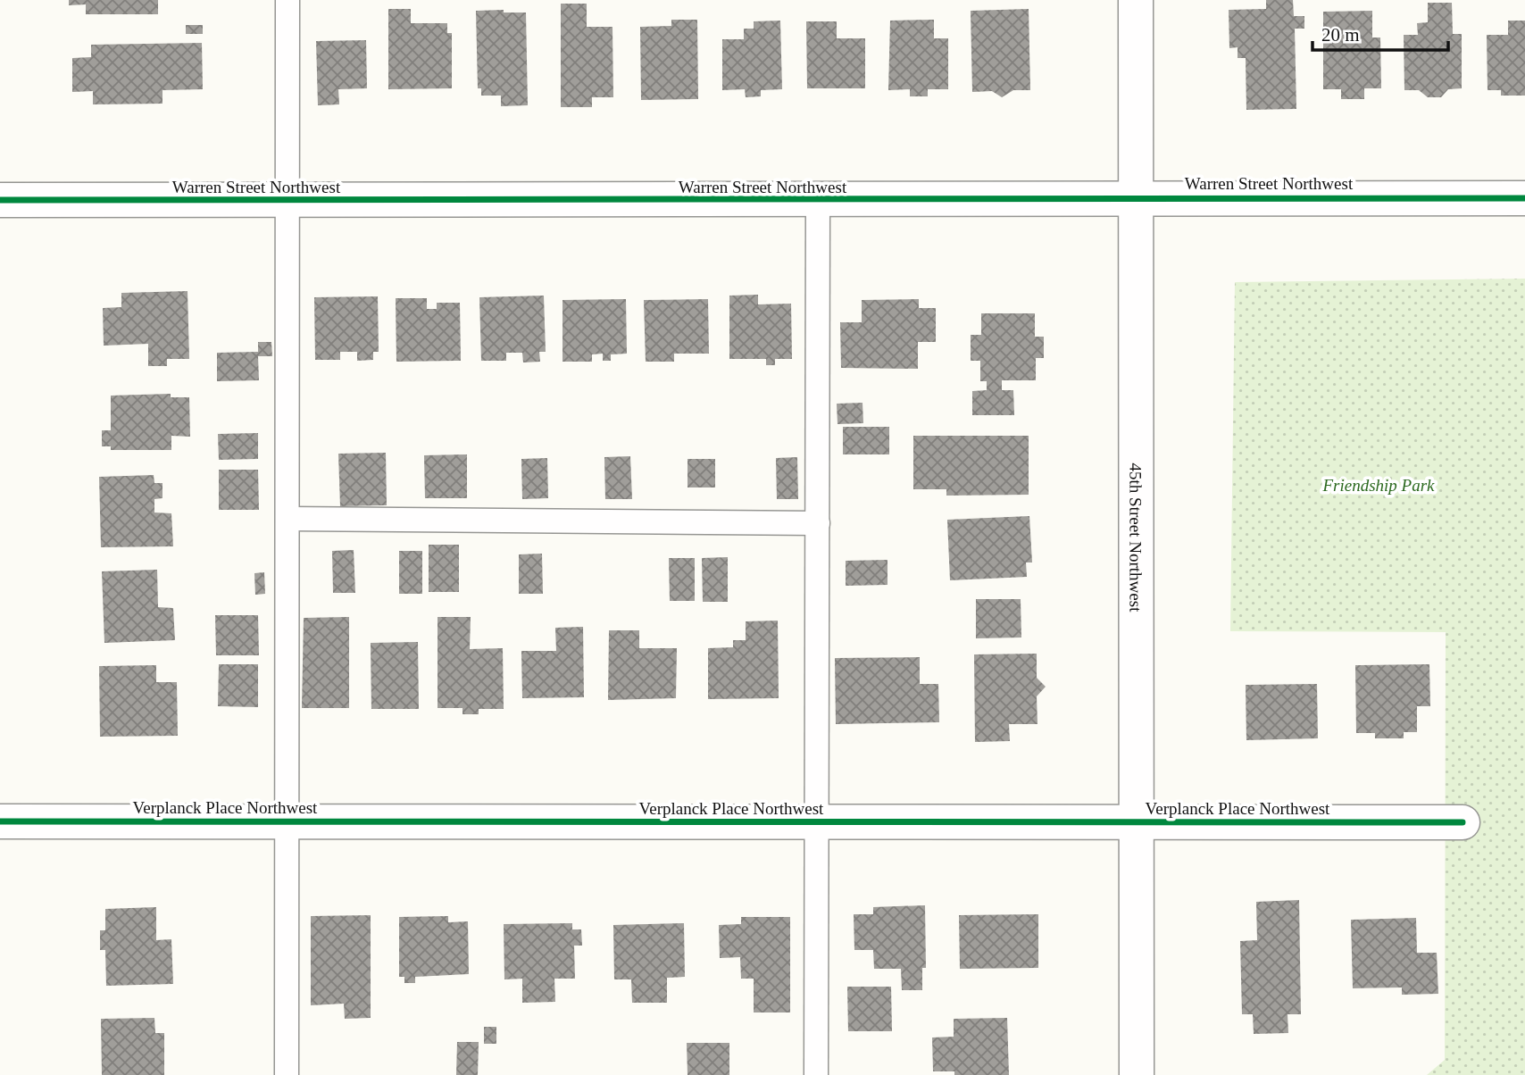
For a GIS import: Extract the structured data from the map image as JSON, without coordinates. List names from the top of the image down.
{
  "streets": {
    "street": ["Warren Street Northwest", "45th Street Northwest", "Verplanck Place Northwest"]
  },
  "crossings": [
    ["Warren Street Northwest", "45th Street Northwest"],
    ["45th Street Northwest", "Verplanck Place Northwest"]
  ],
  "parks": ["Friendship Park"],
  "scale_bar": "20 m"
}
